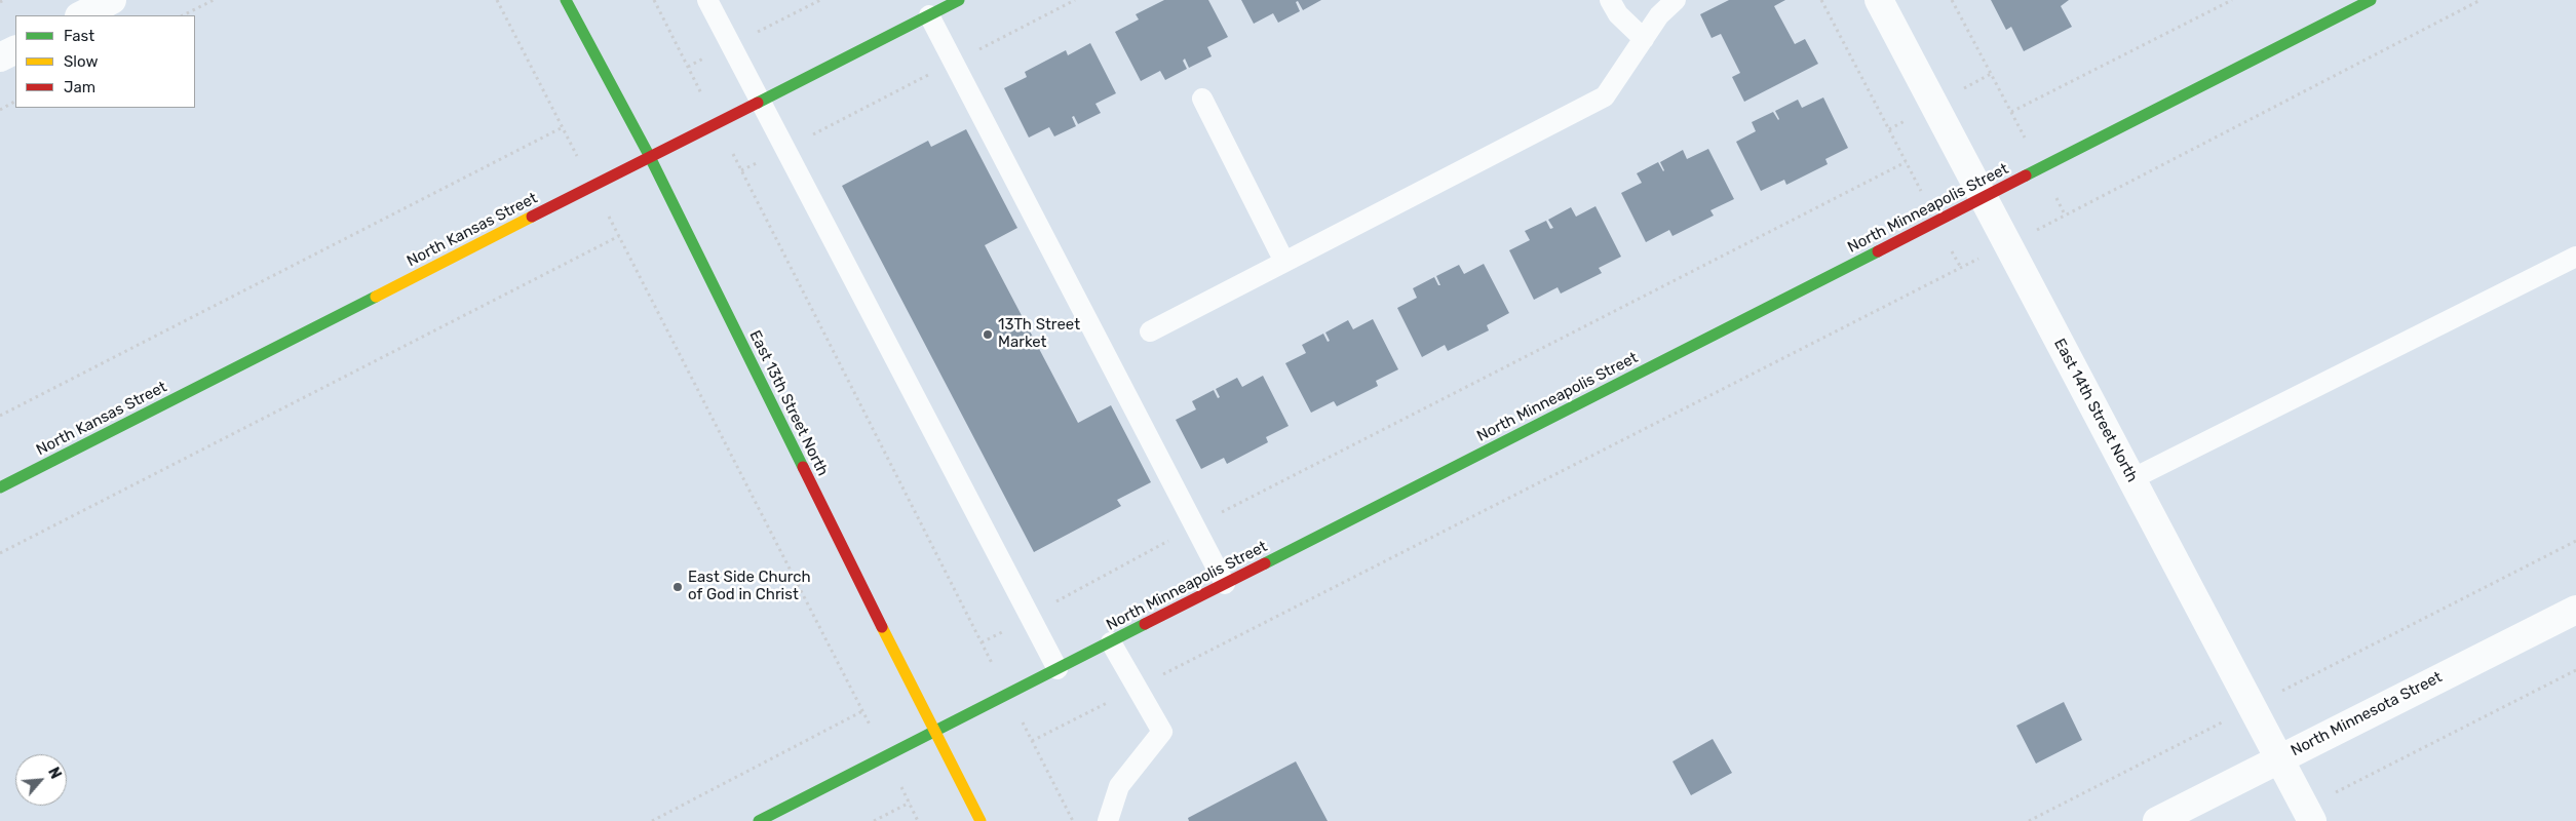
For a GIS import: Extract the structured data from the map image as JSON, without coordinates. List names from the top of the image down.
{
  "streets": {
    "street": [
      "North Minneapolis Street",
      "North Kansas Street",
      "East 13th Street North",
      "East 14th Street North",
      "North Minnesota Street"
    ]
  },
  "crossings": [
    ["North Minneapolis Street", "East 13th Street North"],
    ["North Minneapolis Street", "East 14th Street North"],
    ["North Kansas Street", "East 13th Street North"],
    ["East 14th Street North", "North Minnesota Street"]
  ],
  "places": ["13Th Street Market", "East Side Church of God in Christ"],
  "legend": ["Fast", "Slow", "Jam"],
  "north": "top right"
}
